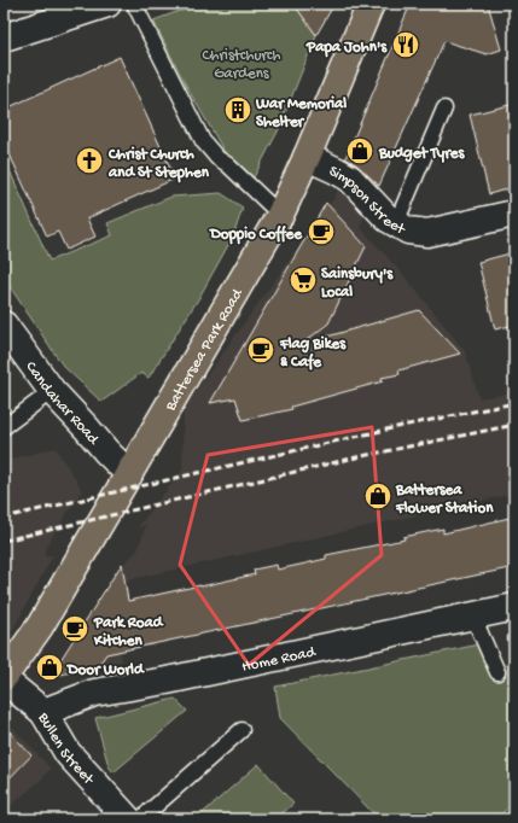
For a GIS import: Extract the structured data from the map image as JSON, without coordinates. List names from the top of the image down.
{
  "streets": {
    "highway": ["Battersea Park Road"],
    "street": [
      "Simpson Street",
      "Candahar Road",
      "Home Road",
      "Bullen Street"
    ]
  },
  "crossings": [
    ["Simpson Street", "Battersea Park Road"],
    ["Battersea Park Road", "Candahar Road"],
    ["Battersea Park Road", "Bullen Street"],
    ["Home Road", "Bullen Street"]
  ],
  "parks": ["Christchurch Gardens"],
  "places": {
    "restaurant": ["Papa John's"],
    "building": ["War Memorial Shelter"],
    "shop": ["Budget Tyres", "Battersea Flower Station", "Door World"],
    "church": ["Christ Church and St Stephen"],
    "cafe": ["Doppio Coffee", "Flag Bikes & Cafe", "Park Road Kitchen"],
    "supermarket": ["Sainsbury's Local"]
  }
}
